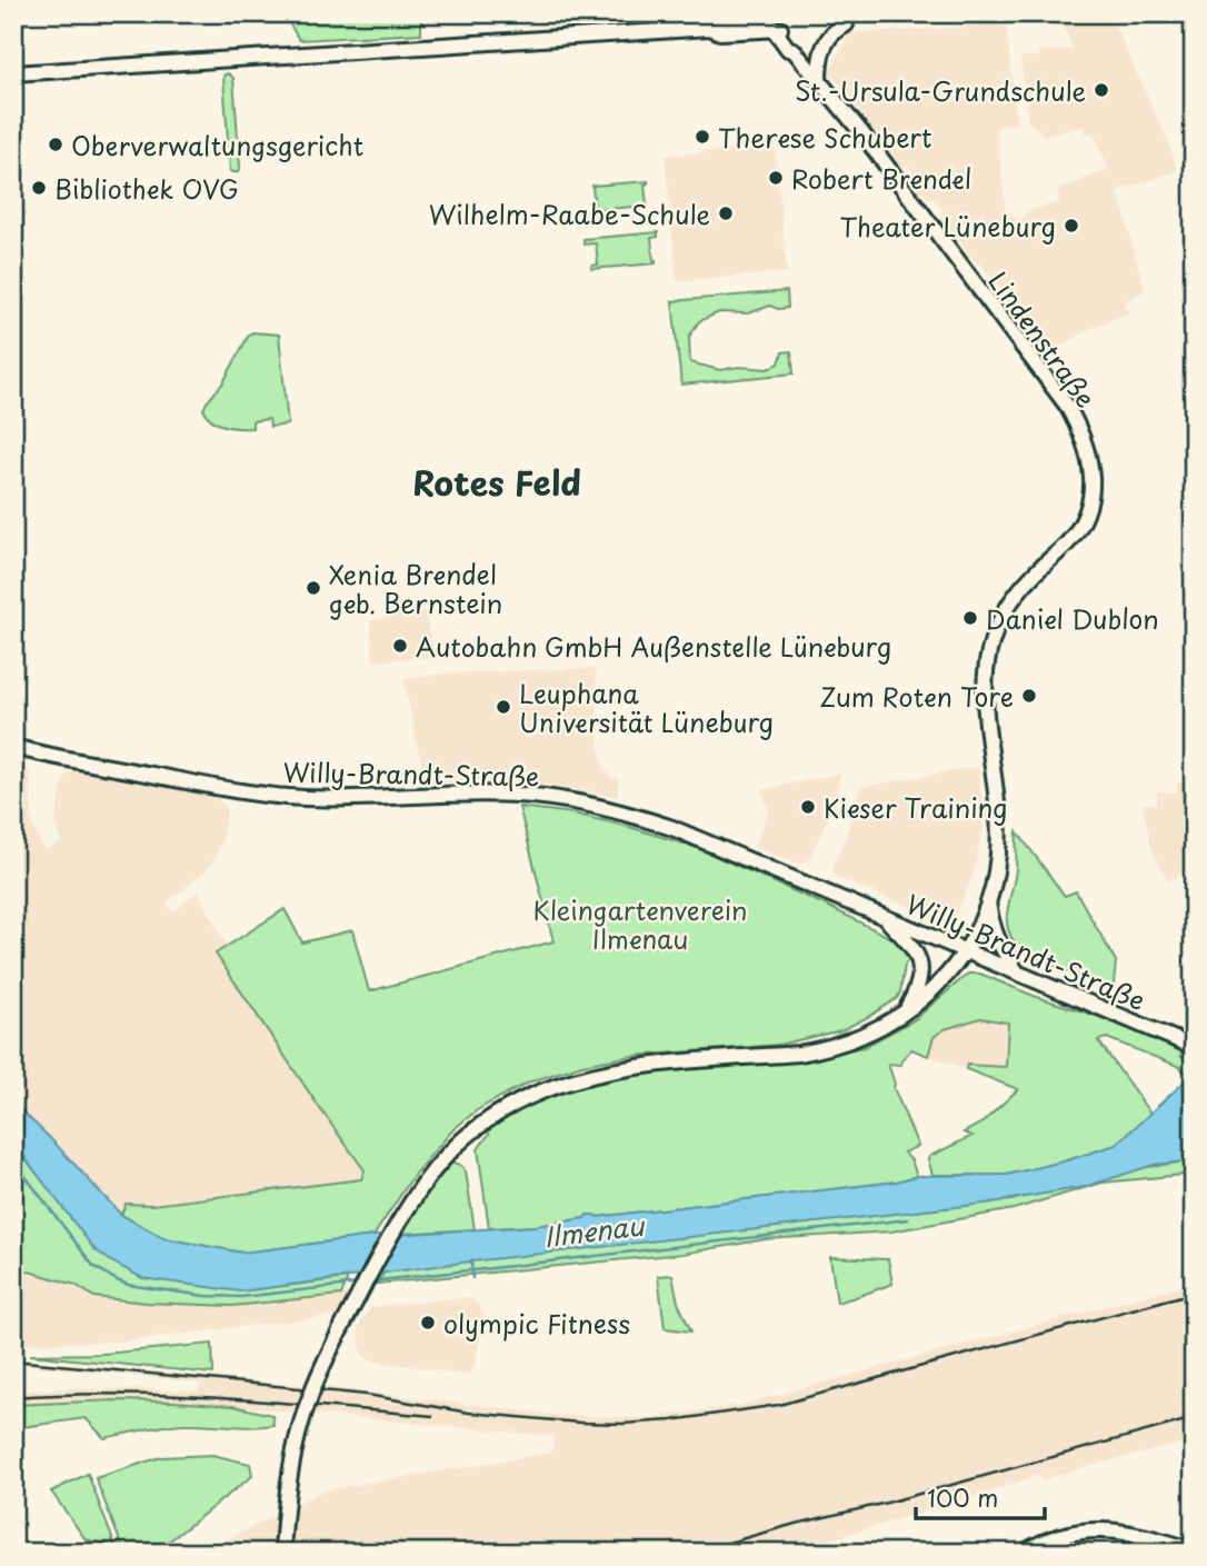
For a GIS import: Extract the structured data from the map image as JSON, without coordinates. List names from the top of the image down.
{
  "streets": {
    "main road": ["Lindenstraße", "Willy-Brandt-Straße"]
  },
  "districts": ["Rotes Feld"],
  "water": ["Ilmenau"],
  "parks": ["Kleingartenverein Ilmenau"],
  "places": [
    "St.-Ursula-Grundschule",
    "Therese Schubert",
    "Oberverwaltungsgericht",
    "Robert Brendel",
    "Bibliothek OVG",
    "Wilhelm-Raabe-Schule",
    "Theater Lüneburg",
    "Xenia Brendel geb. Bernstein",
    "Daniel Dublon",
    "Autobahn GmbH Außenstelle Lüneburg",
    "Zum Roten Tore",
    "Leuphana Universität Lüneburg",
    "Kieser Training",
    "olympic Fitness"
  ],
  "scale_bar": "100 m"
}
